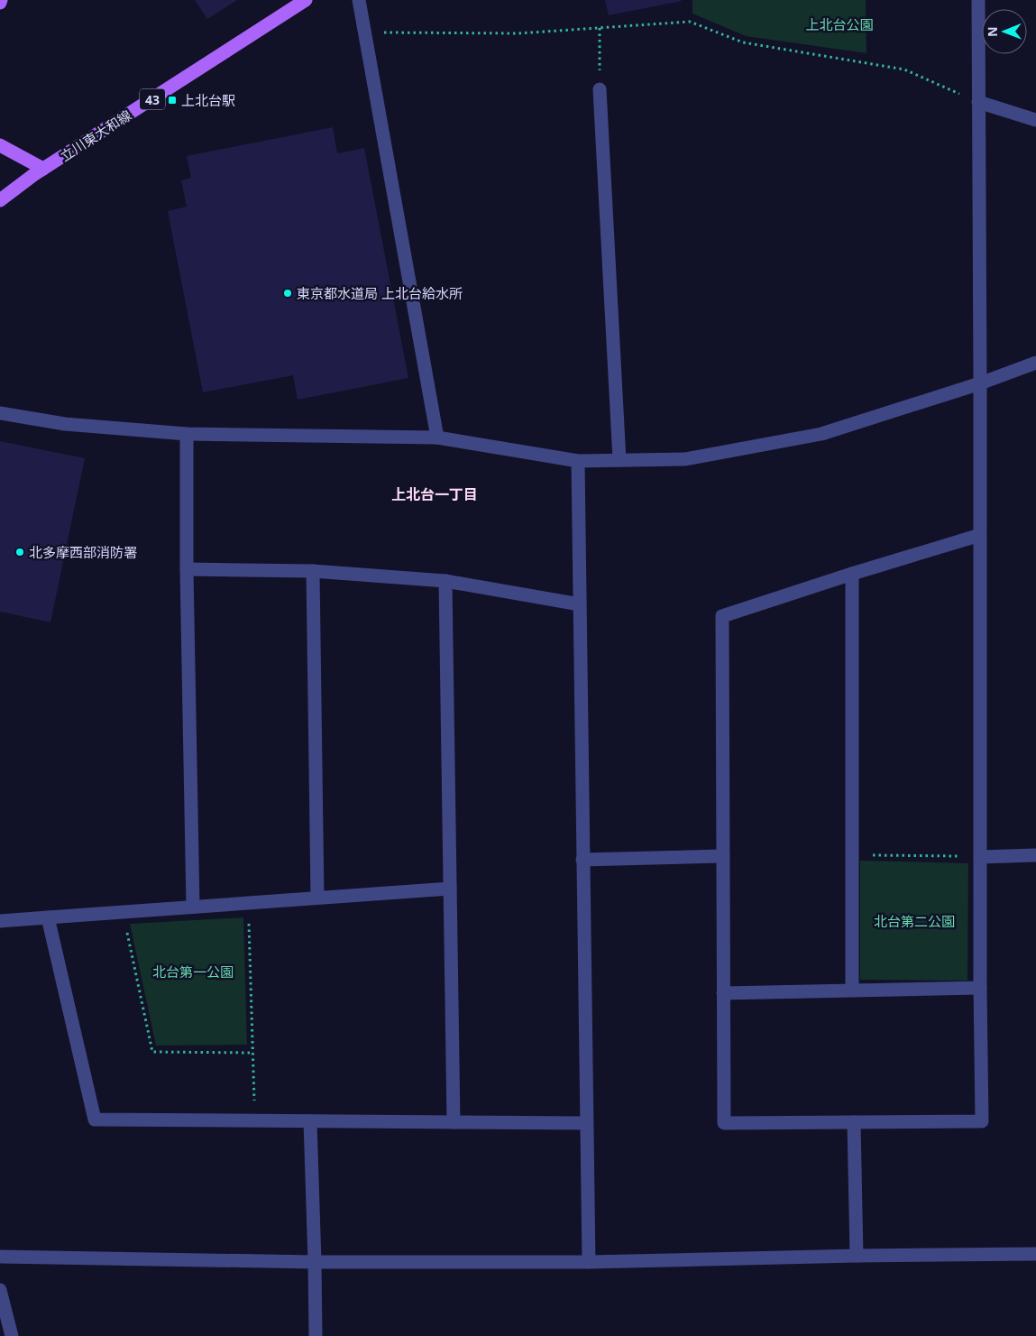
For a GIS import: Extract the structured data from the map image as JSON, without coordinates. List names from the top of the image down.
{
  "streets": {
    "main road": ["43", "立川東大和線"]
  },
  "districts": ["上北台一丁目"],
  "parks": ["上北台公園", "北台第二公園", "北台第一公園"],
  "places": {
    "transit": ["上北台駅"],
    "other": ["東京都水道局 上北台給水所", "北多摩西部消防署"]
  },
  "north": "left"
}
